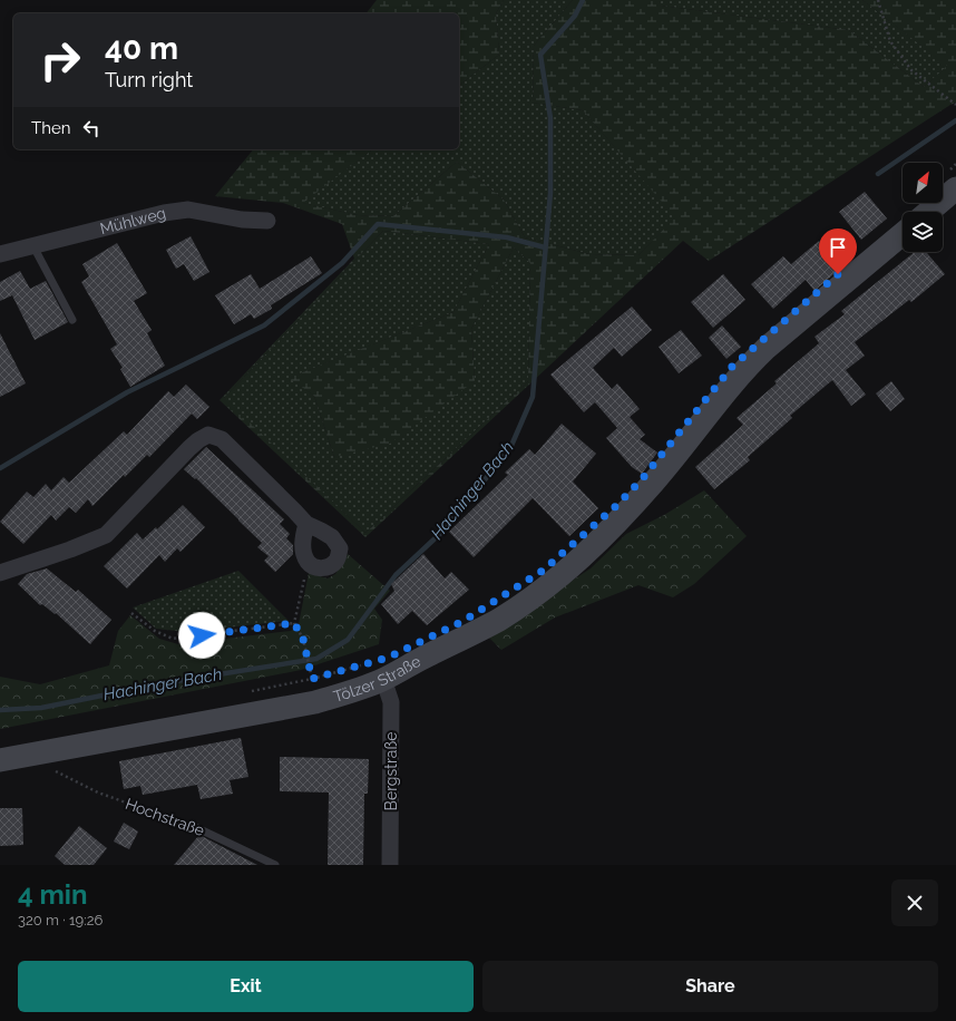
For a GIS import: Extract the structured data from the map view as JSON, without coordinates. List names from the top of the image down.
{
  "streets": {
    "main road": ["Tölzer Straße"],
    "street": ["Mühlweg", "Bergstraße"],
    "lane": ["Hochstraße"]
  },
  "crossings": [
    ["Tölzer Straße", "Bergstraße"]
  ],
  "water": ["Hachinger Bach"],
  "north": "top right",
  "page": {
    "turn": ["40 m", "Turn right"],
    "then": "Then",
    "heading": ["4 min", "320 m · 19:26"],
    "buttons": ["Exit", "Share"]
  }
}
